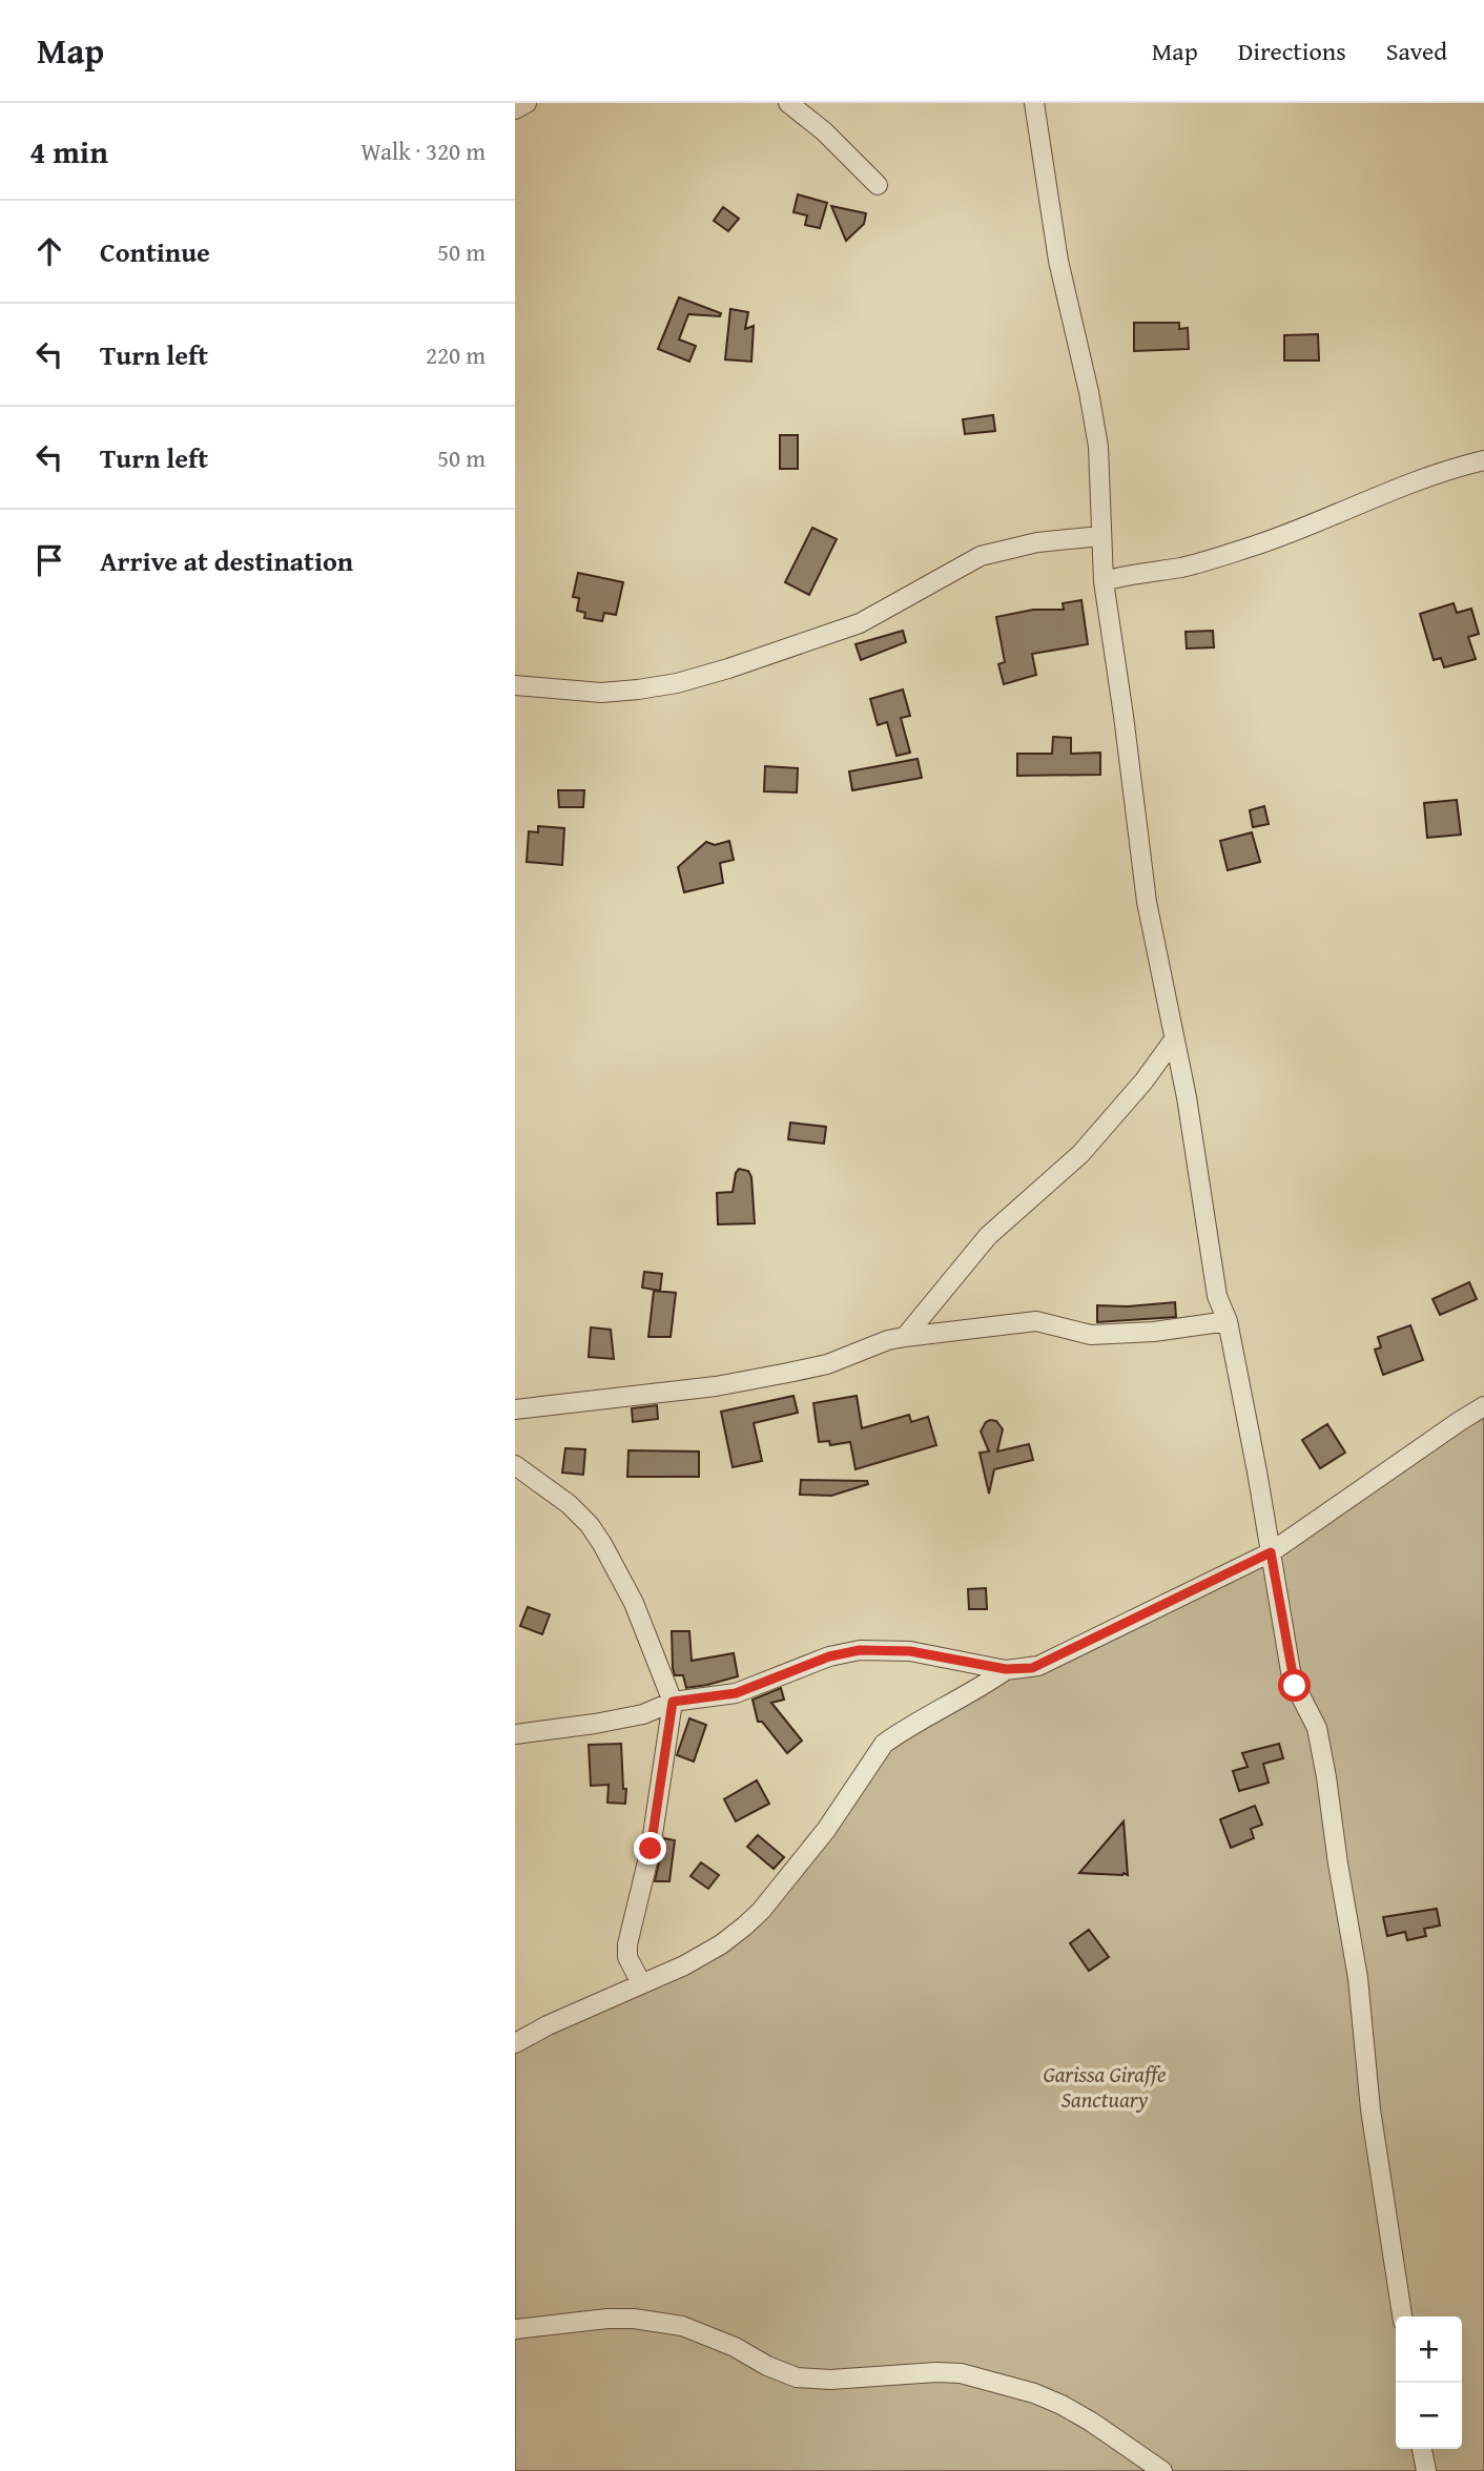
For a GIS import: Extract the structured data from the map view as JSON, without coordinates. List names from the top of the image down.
{
  "parks": ["Garissa Giraffe Sanctuary"],
  "page": {
    "header": "Map",
    "nav": ["Map", "Directions", "Saved"],
    "heading": ["4 min", "Walk · 320 m"],
    "list": [
      ["Continue", "50 m"],
      ["Turn left", "220 m"],
      ["Turn left", "50 m"],
      "Arrive at destination"
    ],
    "map_buttons": ["+", "−"]
  }
}
